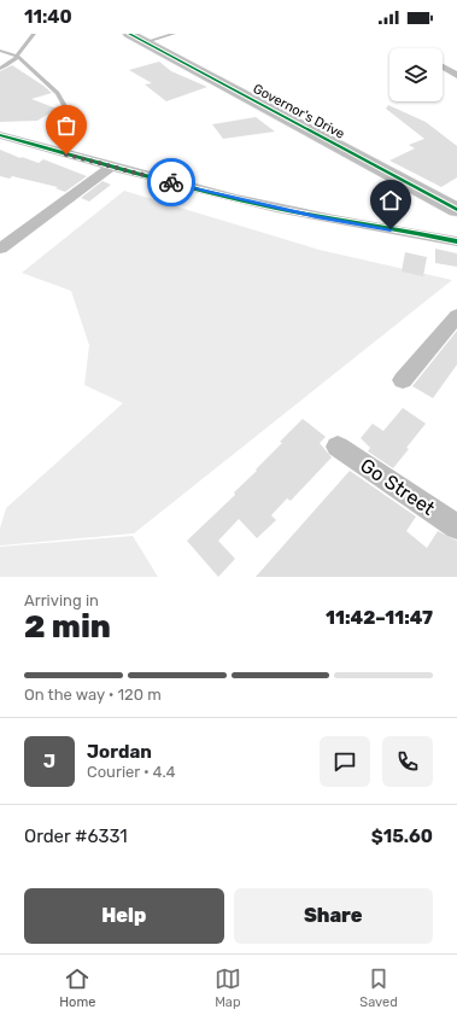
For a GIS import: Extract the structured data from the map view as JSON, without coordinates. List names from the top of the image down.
{
  "streets": {
    "highway": ["Governor's Drive"],
    "street": ["Go Street"]
  },
  "page": {
    "status": "11:40",
    "heading": ["2 min", "Arriving in", "11:42–11:47"],
    "panel": [
      "Jordan",
      "Courier · 4.4",
      "Order #6331",
      "$15.60"
    ],
    "bar": "On the way · 120 m",
    "round": "J",
    "buttons": ["Help", "Share"],
    "tabs": ["Home", "Map", "Saved"]
  }
}
